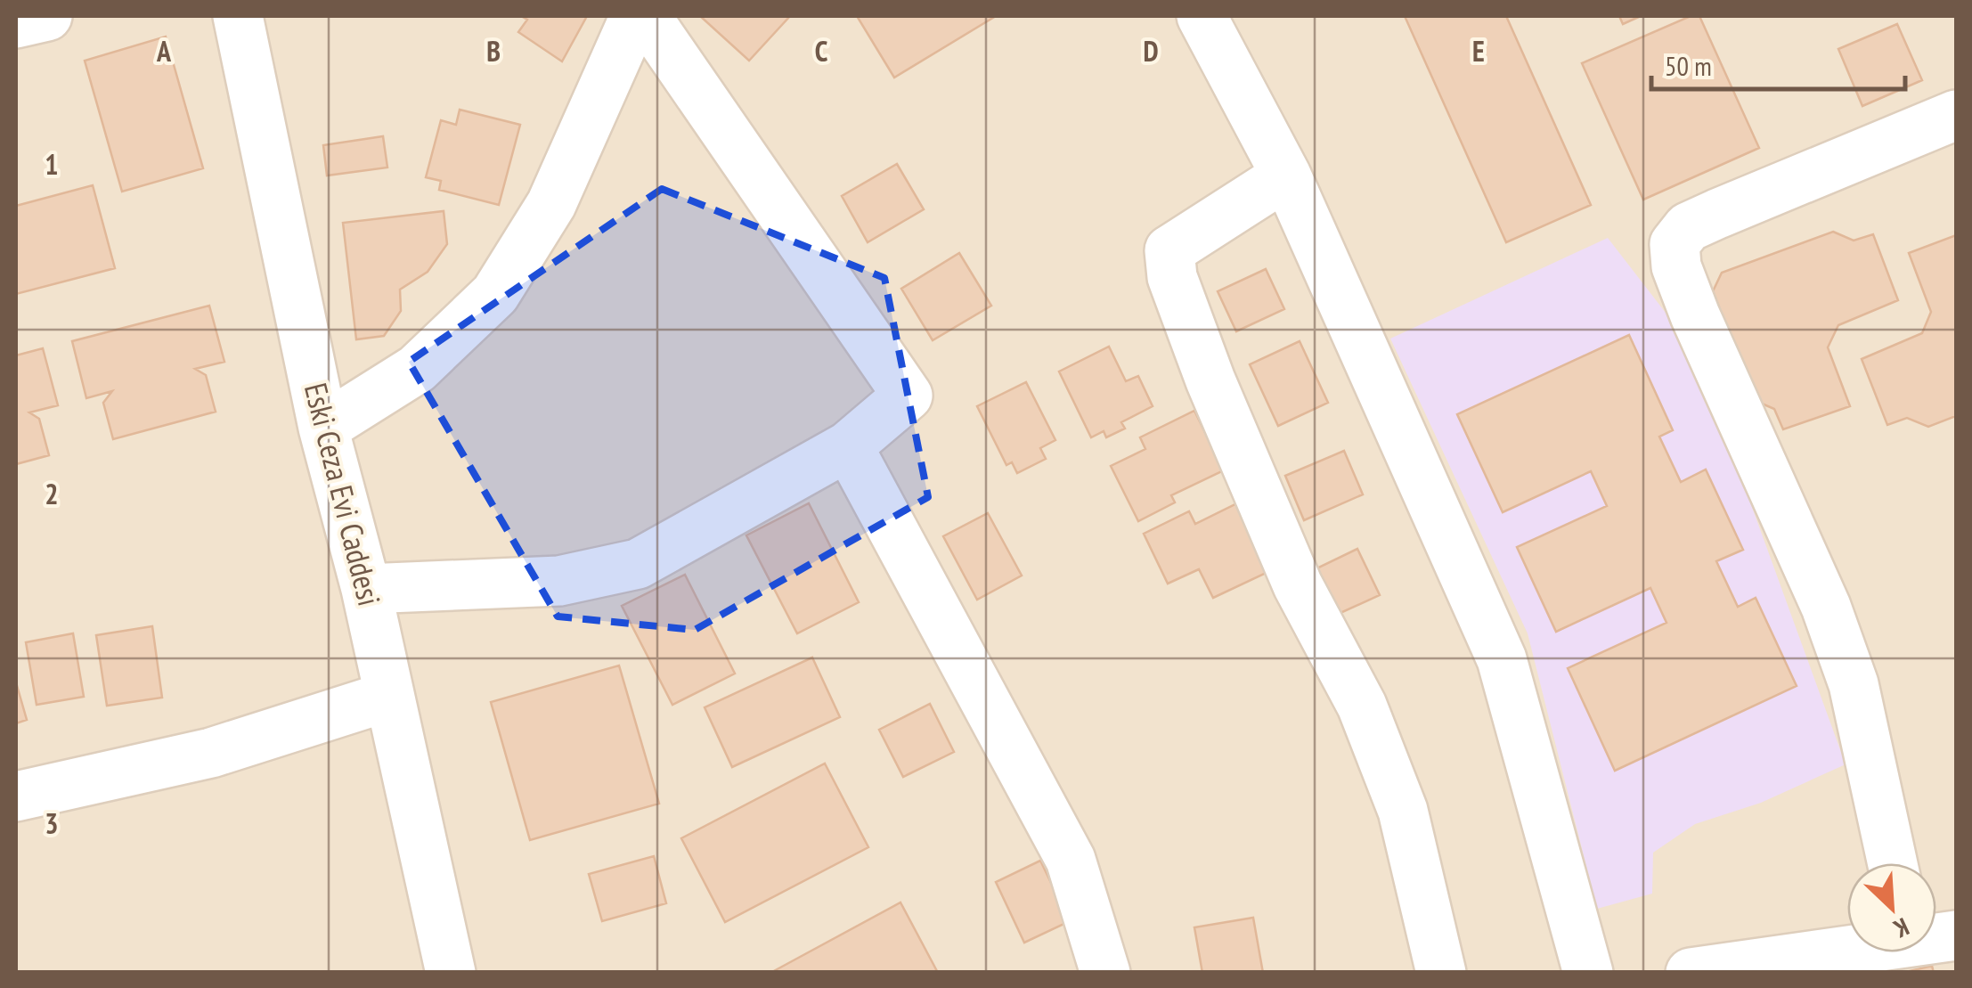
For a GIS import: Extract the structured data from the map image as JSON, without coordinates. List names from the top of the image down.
{
  "streets": {
    "street": ["Eski Ceza Evi Caddesi"]
  },
  "scale_bar": "50 m",
  "north": "bottom right",
  "grid": {
    "columns": [
      "A",
      "B",
      "C",
      "D",
      "E"
    ],
    "rows": ["1", "2", "3"]
  }
}
